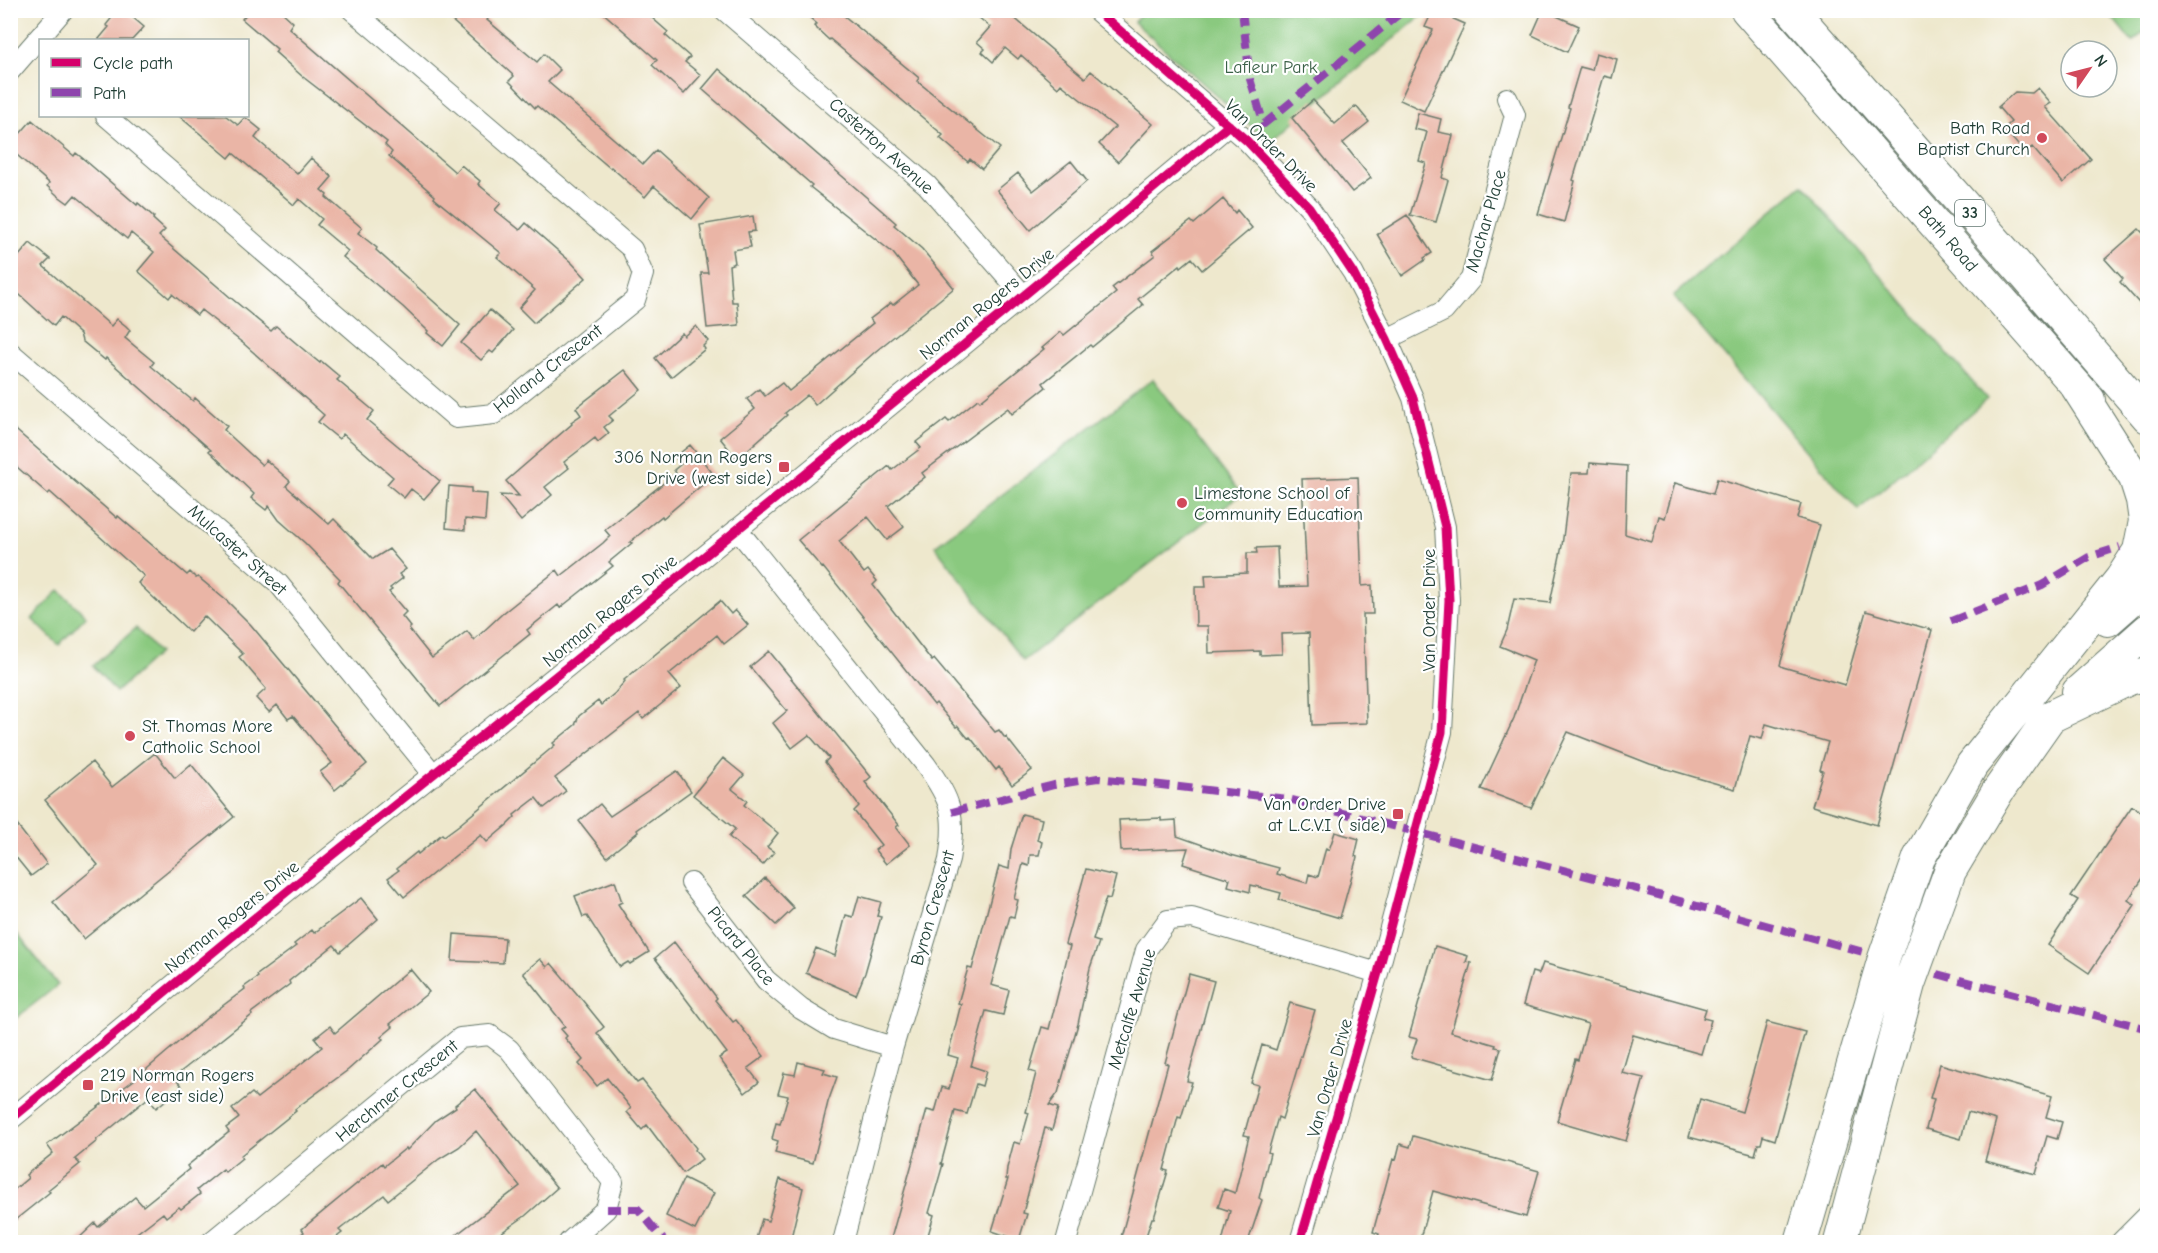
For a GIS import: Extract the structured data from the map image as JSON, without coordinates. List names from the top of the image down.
{
  "streets": {
    "main road": ["33", "Bath Road"],
    "street": [
      "Casterton Avenue",
      "Van Order Drive",
      "Machar Place",
      "Norman Rogers Drive",
      "Holland Crescent",
      "Mulcaster Street",
      "Byron Crescent",
      "Picard Place",
      "Metcalfe Avenue",
      "Herchmer Crescent"
    ]
  },
  "crossings": [
    ["Casterton Avenue", "Norman Rogers Drive"],
    ["Van Order Drive", "Machar Place"],
    ["Van Order Drive", "Norman Rogers Drive"],
    ["Van Order Drive", "Metcalfe Avenue"],
    ["Norman Rogers Drive", "Mulcaster Street"],
    ["Norman Rogers Drive", "Byron Crescent"],
    ["Byron Crescent", "Picard Place"]
  ],
  "parks": ["Lafleur Park"],
  "places": {
    "other": ["Bath Road Baptist Church", "Limestone School of Community Education", "St. Thomas More Catholic School"],
    "transit": ["306 Norman Rogers Drive (west side)", "Van Order Drive at L.C.V.I ( side)", "219 Norman Rogers Drive (east side)"]
  },
  "legend": ["Cycle path", "Path"],
  "north": "top right"
}
